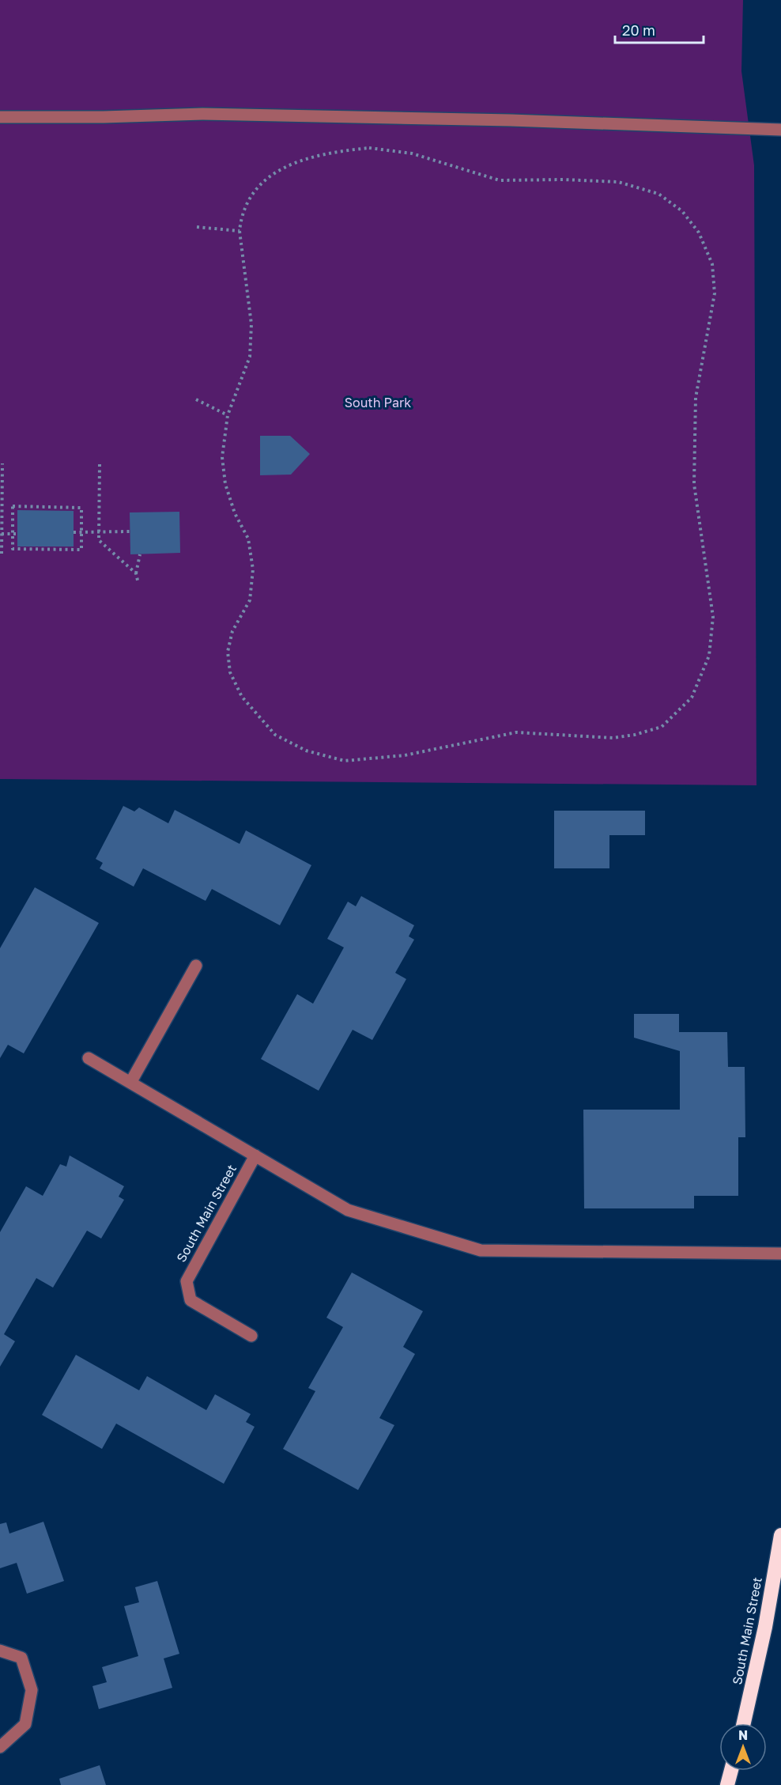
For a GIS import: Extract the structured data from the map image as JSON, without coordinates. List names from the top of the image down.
{
  "streets": {
    "highway": ["South Main Street"]
  },
  "parks": ["South Park"],
  "scale_bar": "20 m",
  "north": "top"
}
